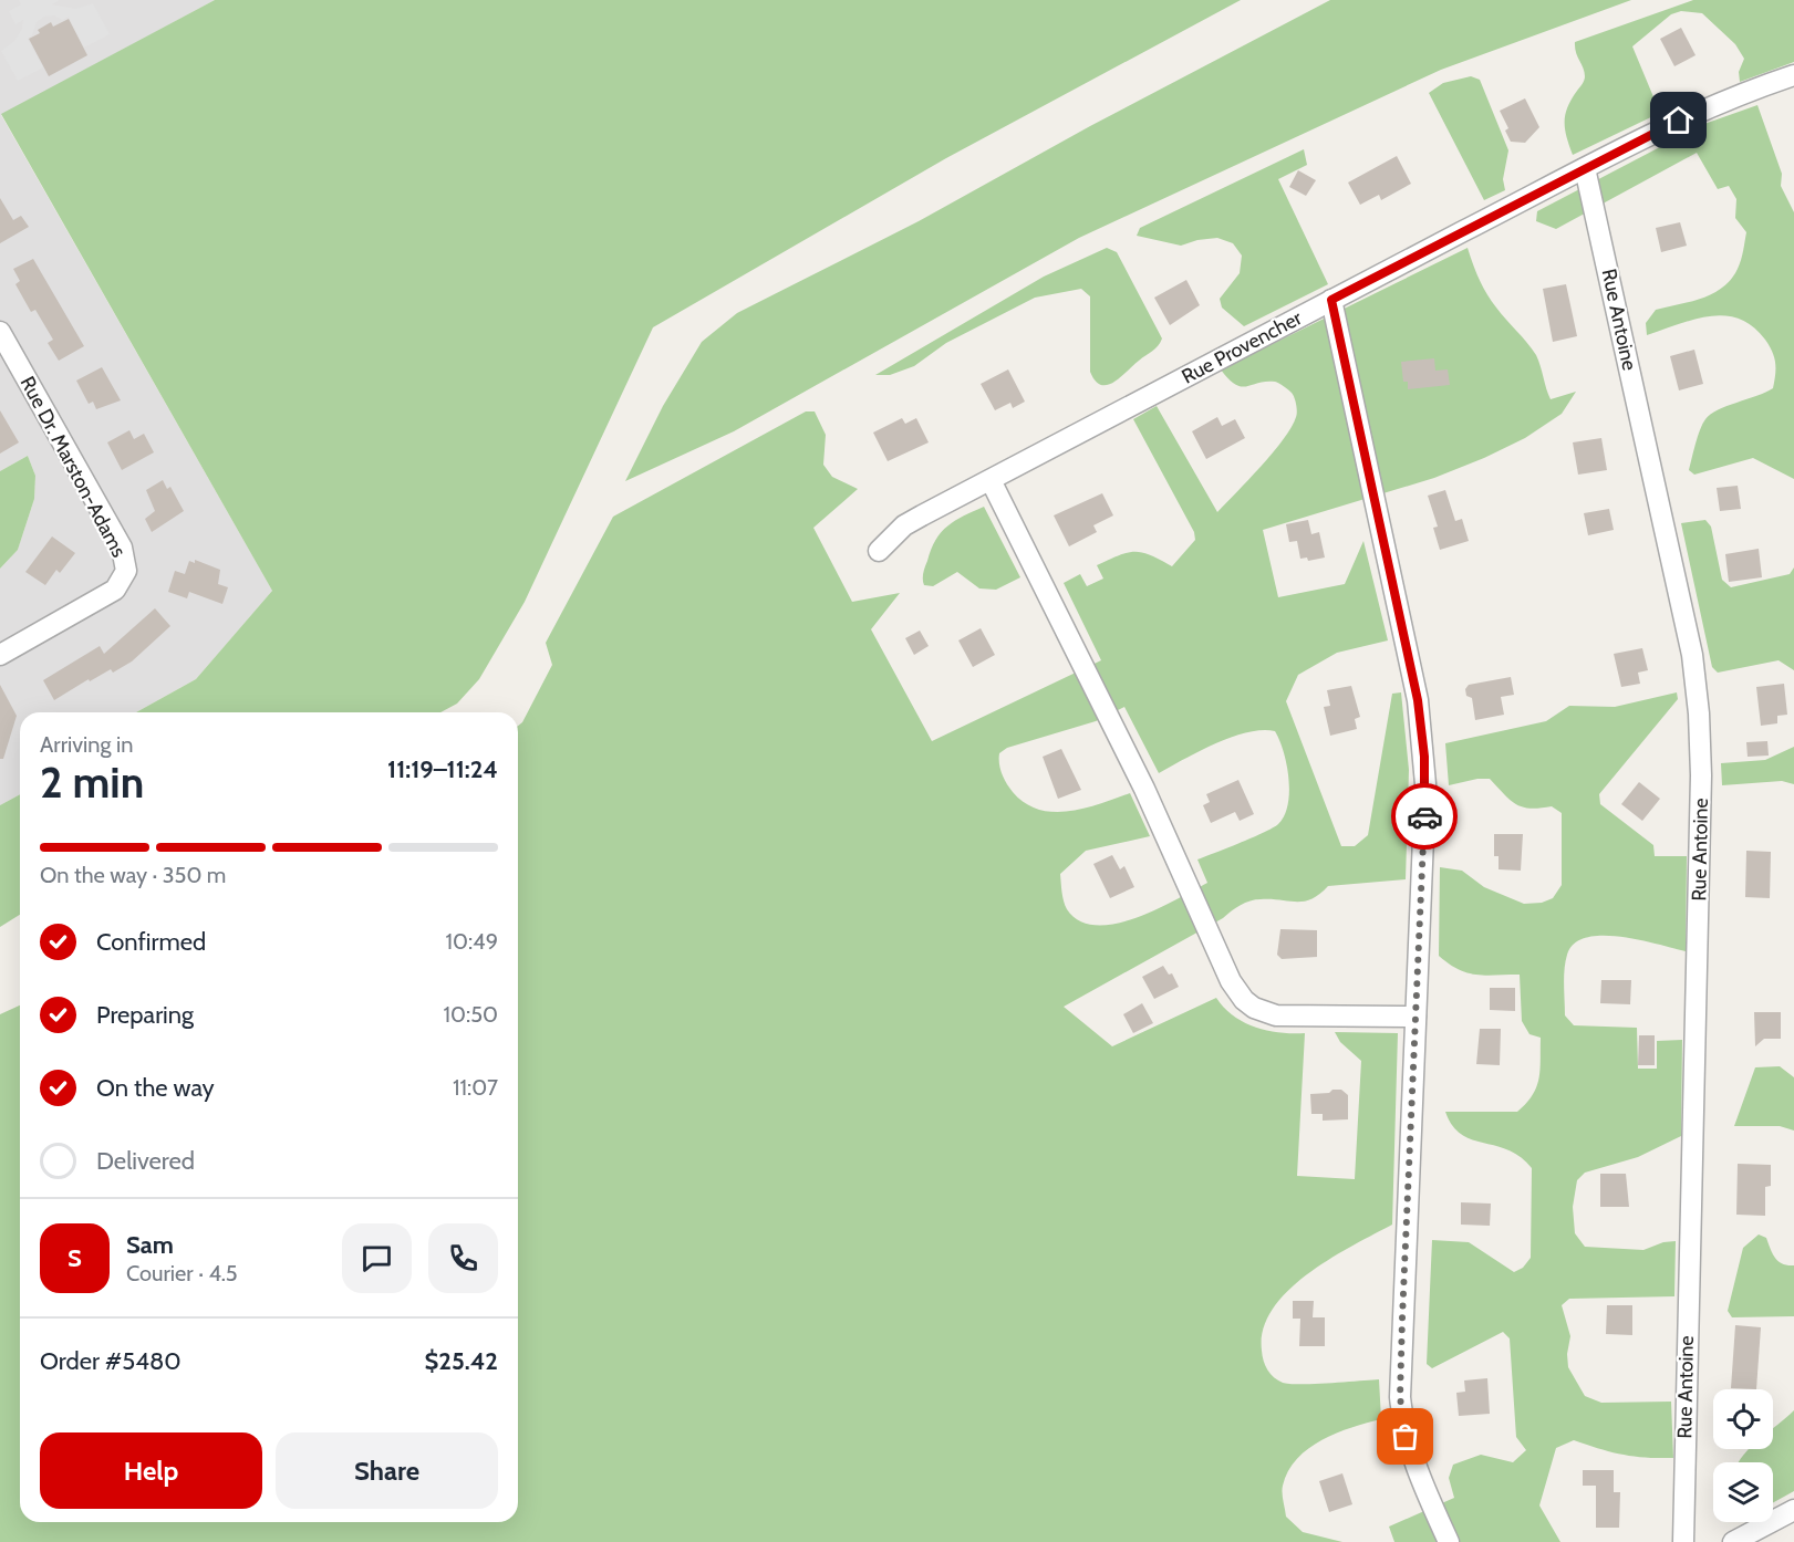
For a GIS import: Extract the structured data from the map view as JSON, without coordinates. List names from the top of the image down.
{
  "streets": {
    "street": ["Rue Antoine", "Rue Provencher", "Rue Dr. Marston-Adams"]
  },
  "crossings": [
    ["Rue Antoine", "Rue Provencher"]
  ],
  "page": {
    "heading": ["2 min", "Arriving in", "11:19–11:24"],
    "panel": [
      "Sam",
      "Courier · 4.5",
      "Order #5480",
      "$25.42"
    ],
    "bar": "On the way · 350 m",
    "list": [
      ["Confirmed", "10:49"],
      ["Preparing", "10:50"],
      ["On the way", "11:07"],
      "Delivered"
    ],
    "round": "S",
    "buttons": ["Help", "Share"]
  }
}
